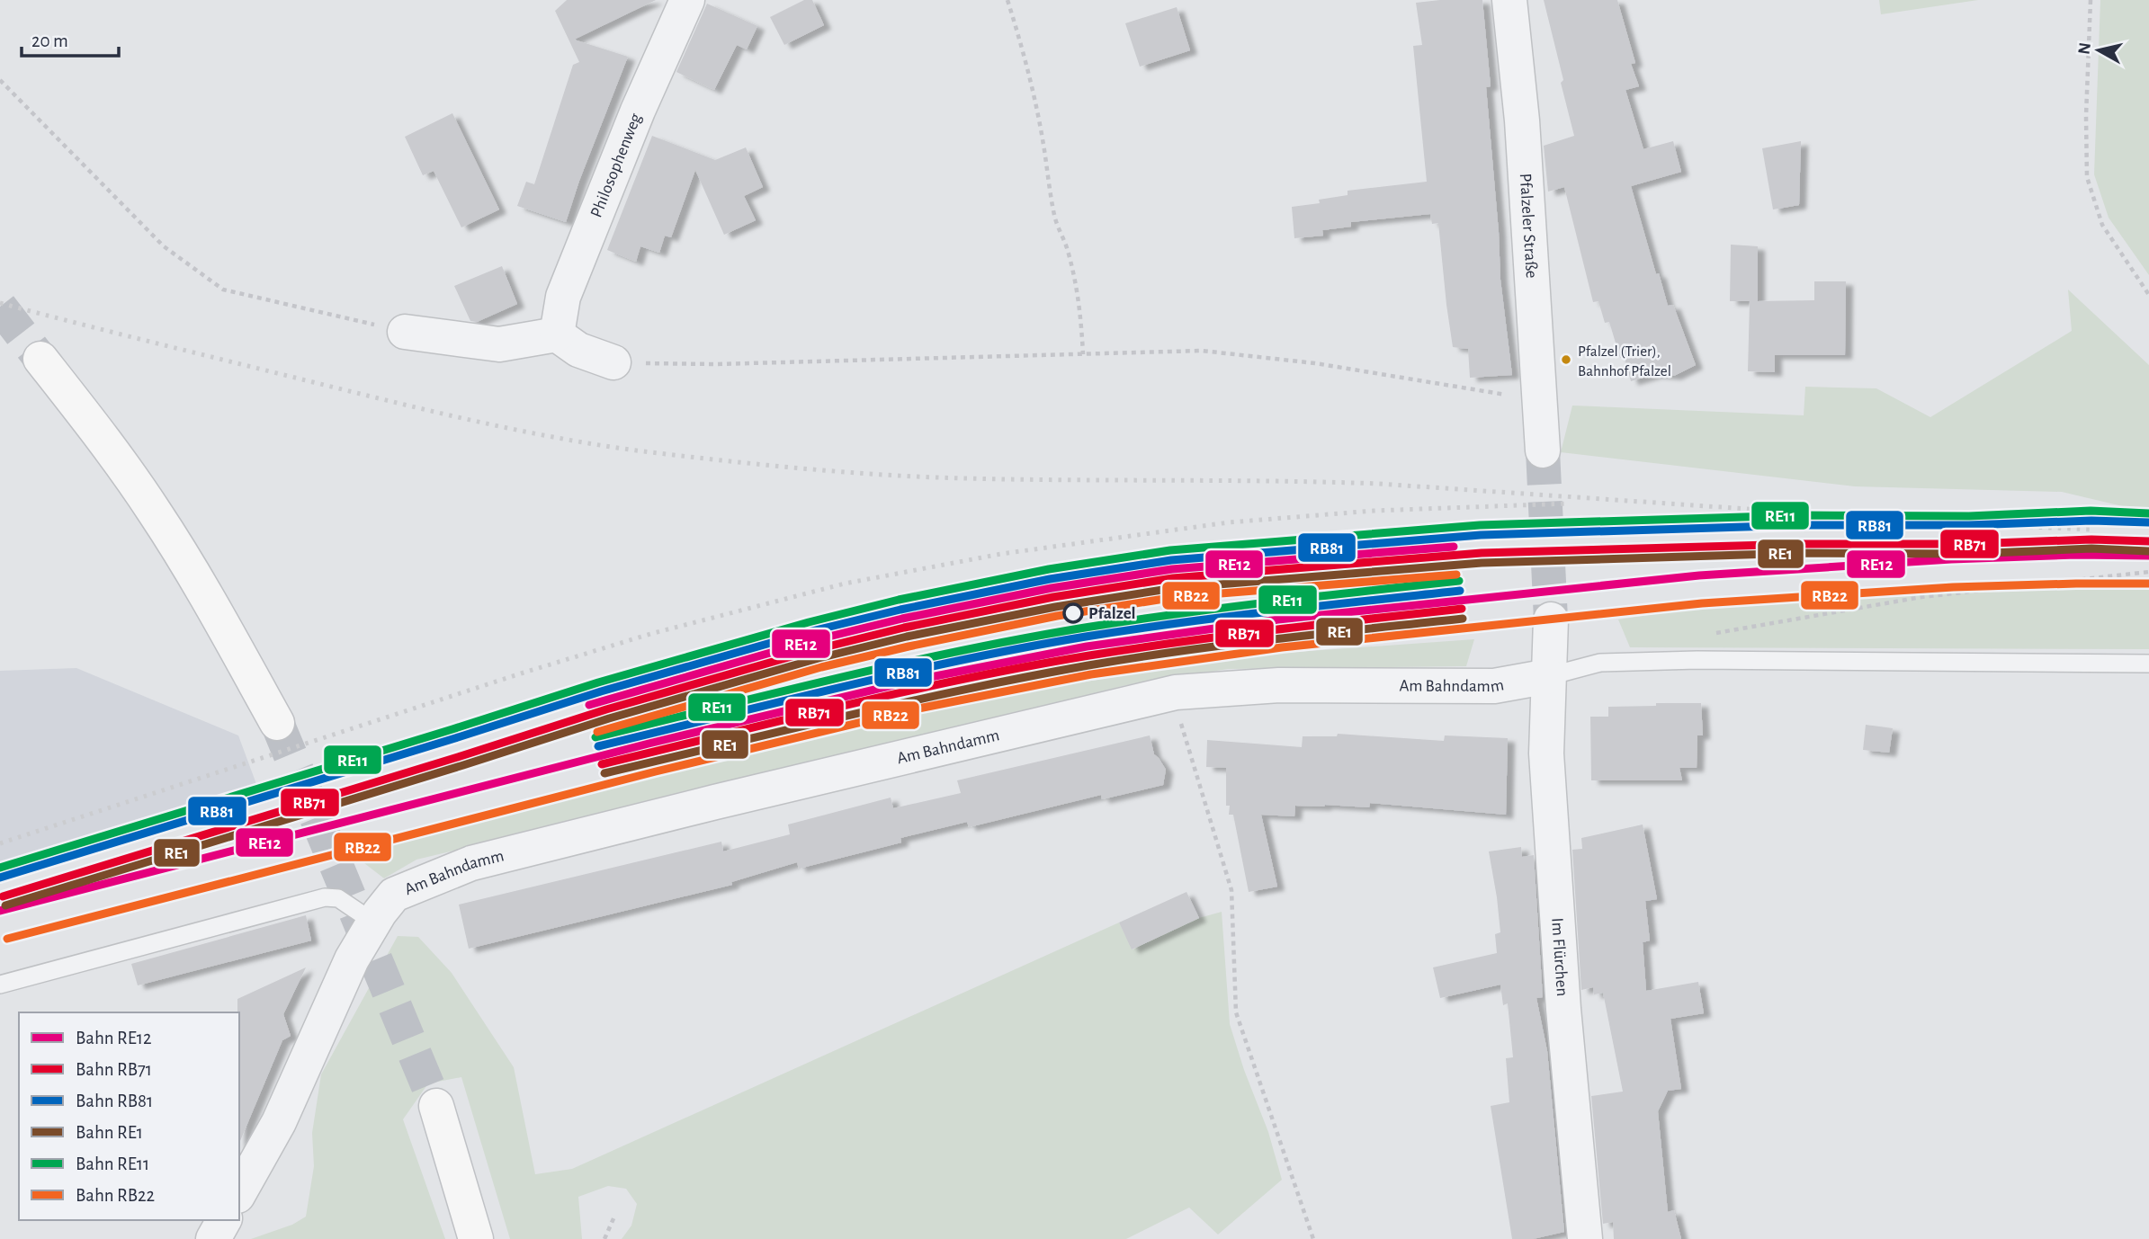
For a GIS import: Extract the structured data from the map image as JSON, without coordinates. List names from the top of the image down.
{
  "streets": {
    "street": [
      "Philosophenweg",
      "Pfalzeler Straße",
      "Am Bahndamm",
      "Im Flürchen"
    ]
  },
  "crossings": [
    ["Am Bahndamm", "Im Flürchen"]
  ],
  "places": ["Pfalzel (Trier), Bahnhof Pfalzel", "Pfalzel"],
  "lines": [
    "rail line RE11",
    "rail line RB81",
    "rail line RB71",
    "rail line RE12",
    "rail line RE1",
    "rail line RB22"
  ],
  "legend": [
    "Bahn RE12",
    "Bahn RB71",
    "Bahn RB81",
    "Bahn RE1",
    "Bahn RE11",
    "Bahn RB22"
  ],
  "scale_bar": "20 m",
  "north": "left"
}
